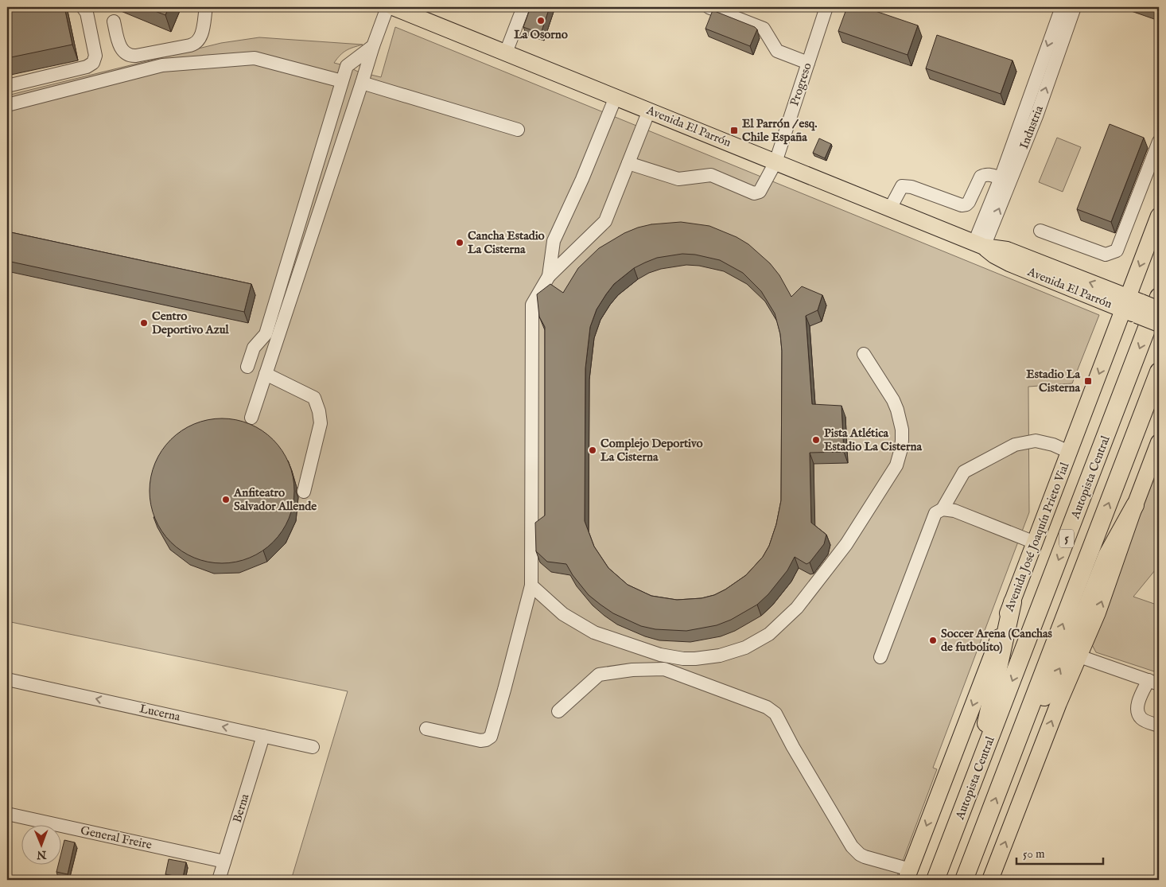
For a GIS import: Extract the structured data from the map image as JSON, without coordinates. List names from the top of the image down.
{
  "streets": {
    "highway": ["Autopista Central", "5"],
    "main road": ["Avenida El Parrón", "Avenida José Joaquín Prieto Vial"],
    "street": [
      "Progreso",
      "Industria",
      "Lucerna",
      "Berna",
      "General Freire"
    ]
  },
  "crossings": [
    ["Progreso", "Avenida El Parrón"],
    ["Avenida El Parrón", "Industria"],
    ["Avenida El Parrón", "Avenida José Joaquín Prieto Vial"],
    ["Lucerna", "Berna"],
    ["Berna", "General Freire"]
  ],
  "one_way": ["Lucerna"],
  "places": {
    "other": [
      "La Osorno",
      "Cancha Estadio La Cisterna",
      "Centro Deportivo Azul",
      "Pista Atlética Estadio La Cisterna",
      "Complejo Deportivo La Cisterna",
      "Anfiteatro Salvador Allende",
      "Soccer Arena (Canchas de futbolito)"
    ],
    "transit": ["El Parrón / esq. Chile España", "Estadio La Cisterna"]
  },
  "scale_bar": "50 m",
  "north": "bottom"
}
